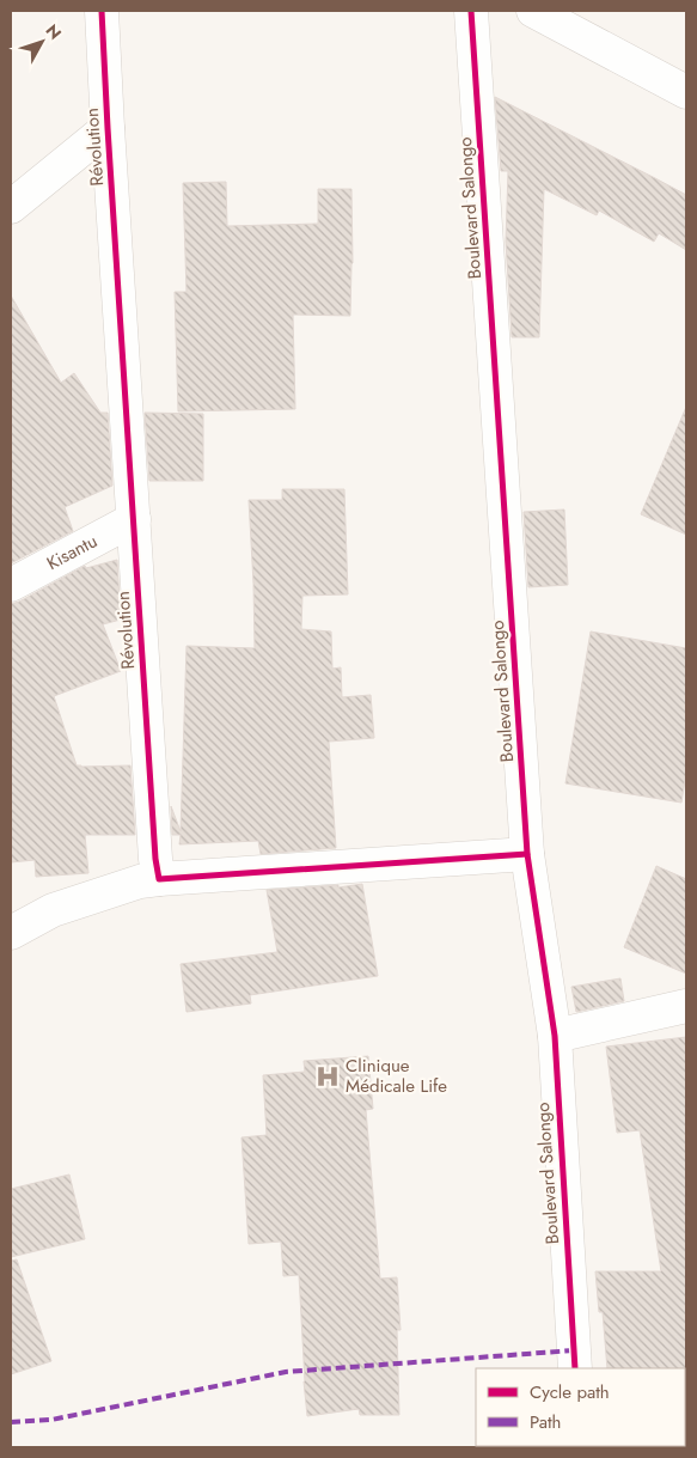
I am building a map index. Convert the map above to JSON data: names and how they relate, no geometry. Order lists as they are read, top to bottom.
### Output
{
  "streets": {
    "street": ["Révolution", "Boulevard Salongo", "Kisantu"]
  },
  "crossings": [
    ["Révolution", "Kisantu"]
  ],
  "places": {
    "hospital": ["Clinique Médicale Life"]
  },
  "legend": ["Cycle path", "Path"],
  "north": "top right"
}
